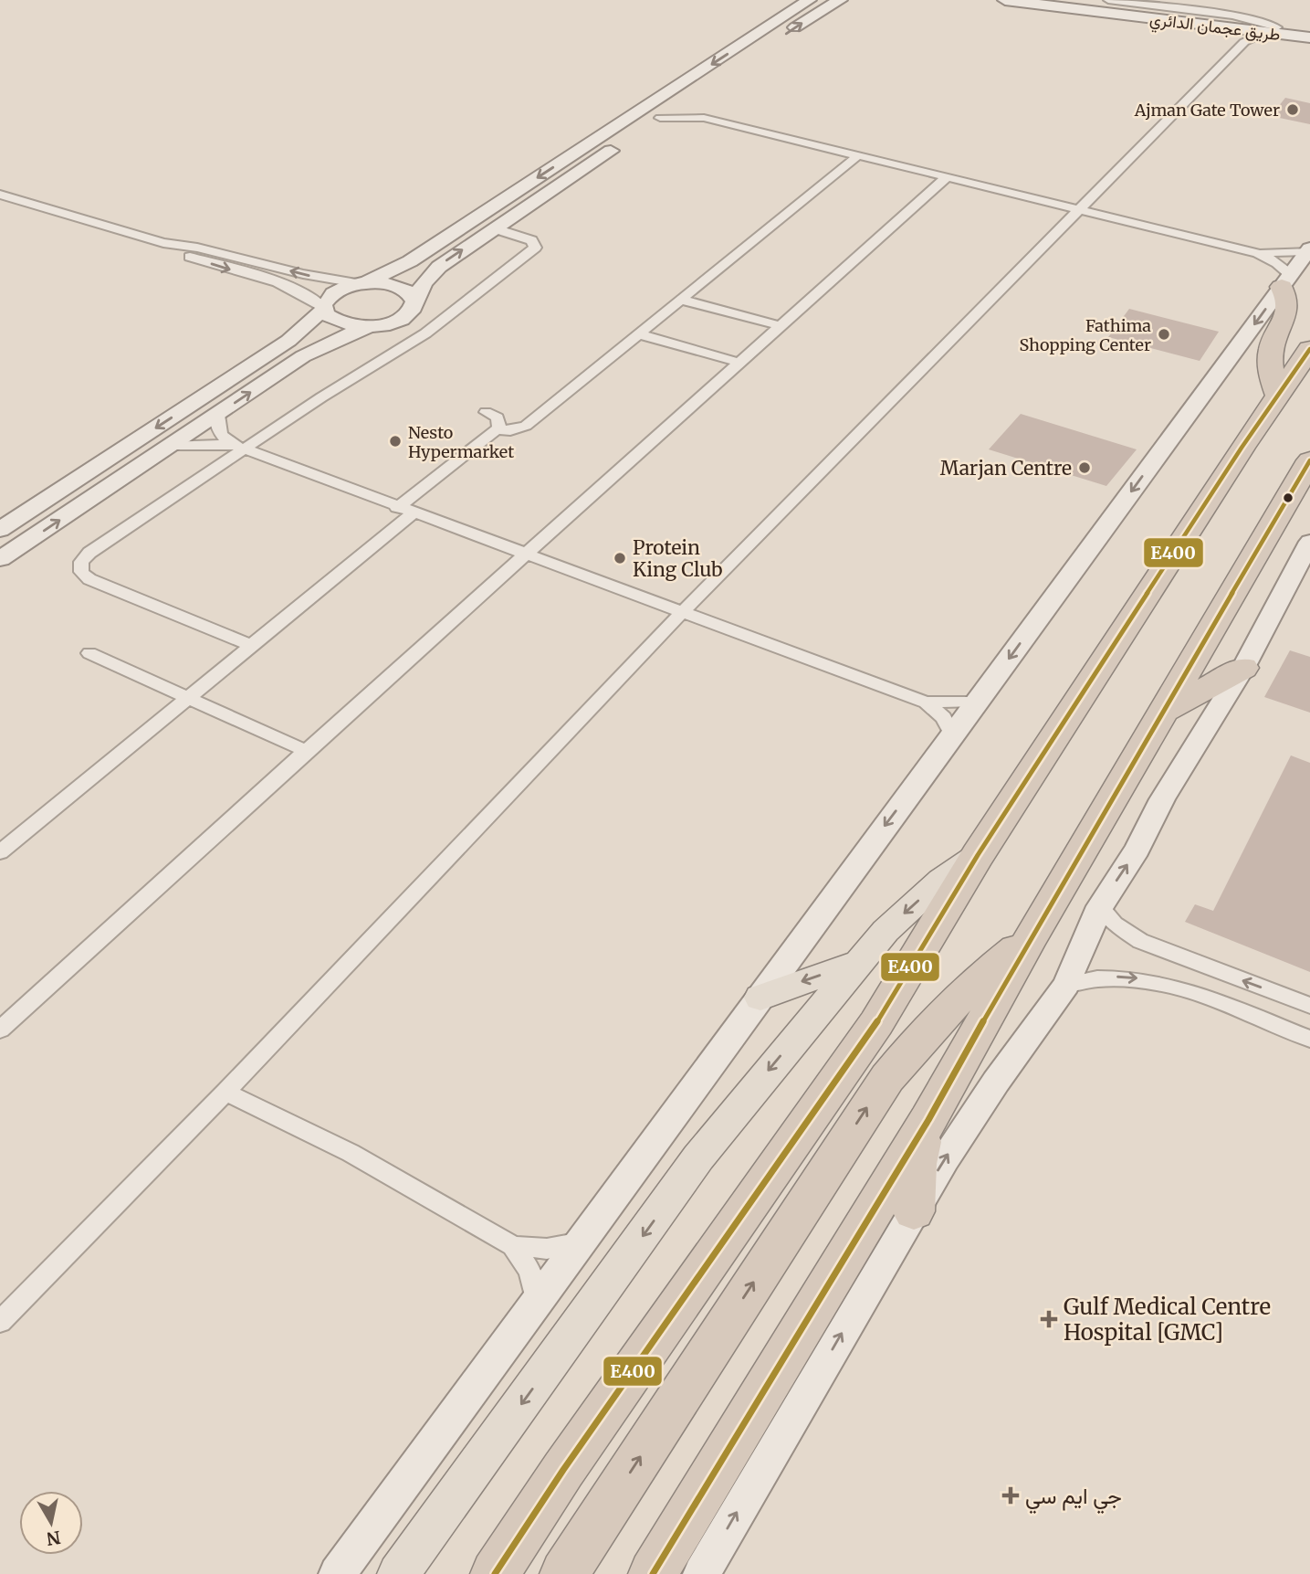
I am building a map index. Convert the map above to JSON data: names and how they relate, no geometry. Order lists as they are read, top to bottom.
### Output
{
  "streets": {
    "main road": ["طريق عجمان الدائري"]
  },
  "places": {
    "other": [
      "Ajman Gate Tower",
      "Fathima Shopping Center",
      "Nesto Hypermarket",
      "Marjan Centre",
      "Protein King Club"
    ],
    "health": ["Gulf Medical Centre Hospital [GMC]", "جي ايم سي"]
  },
  "lines": ["transit line E400"],
  "north": "bottom"
}
